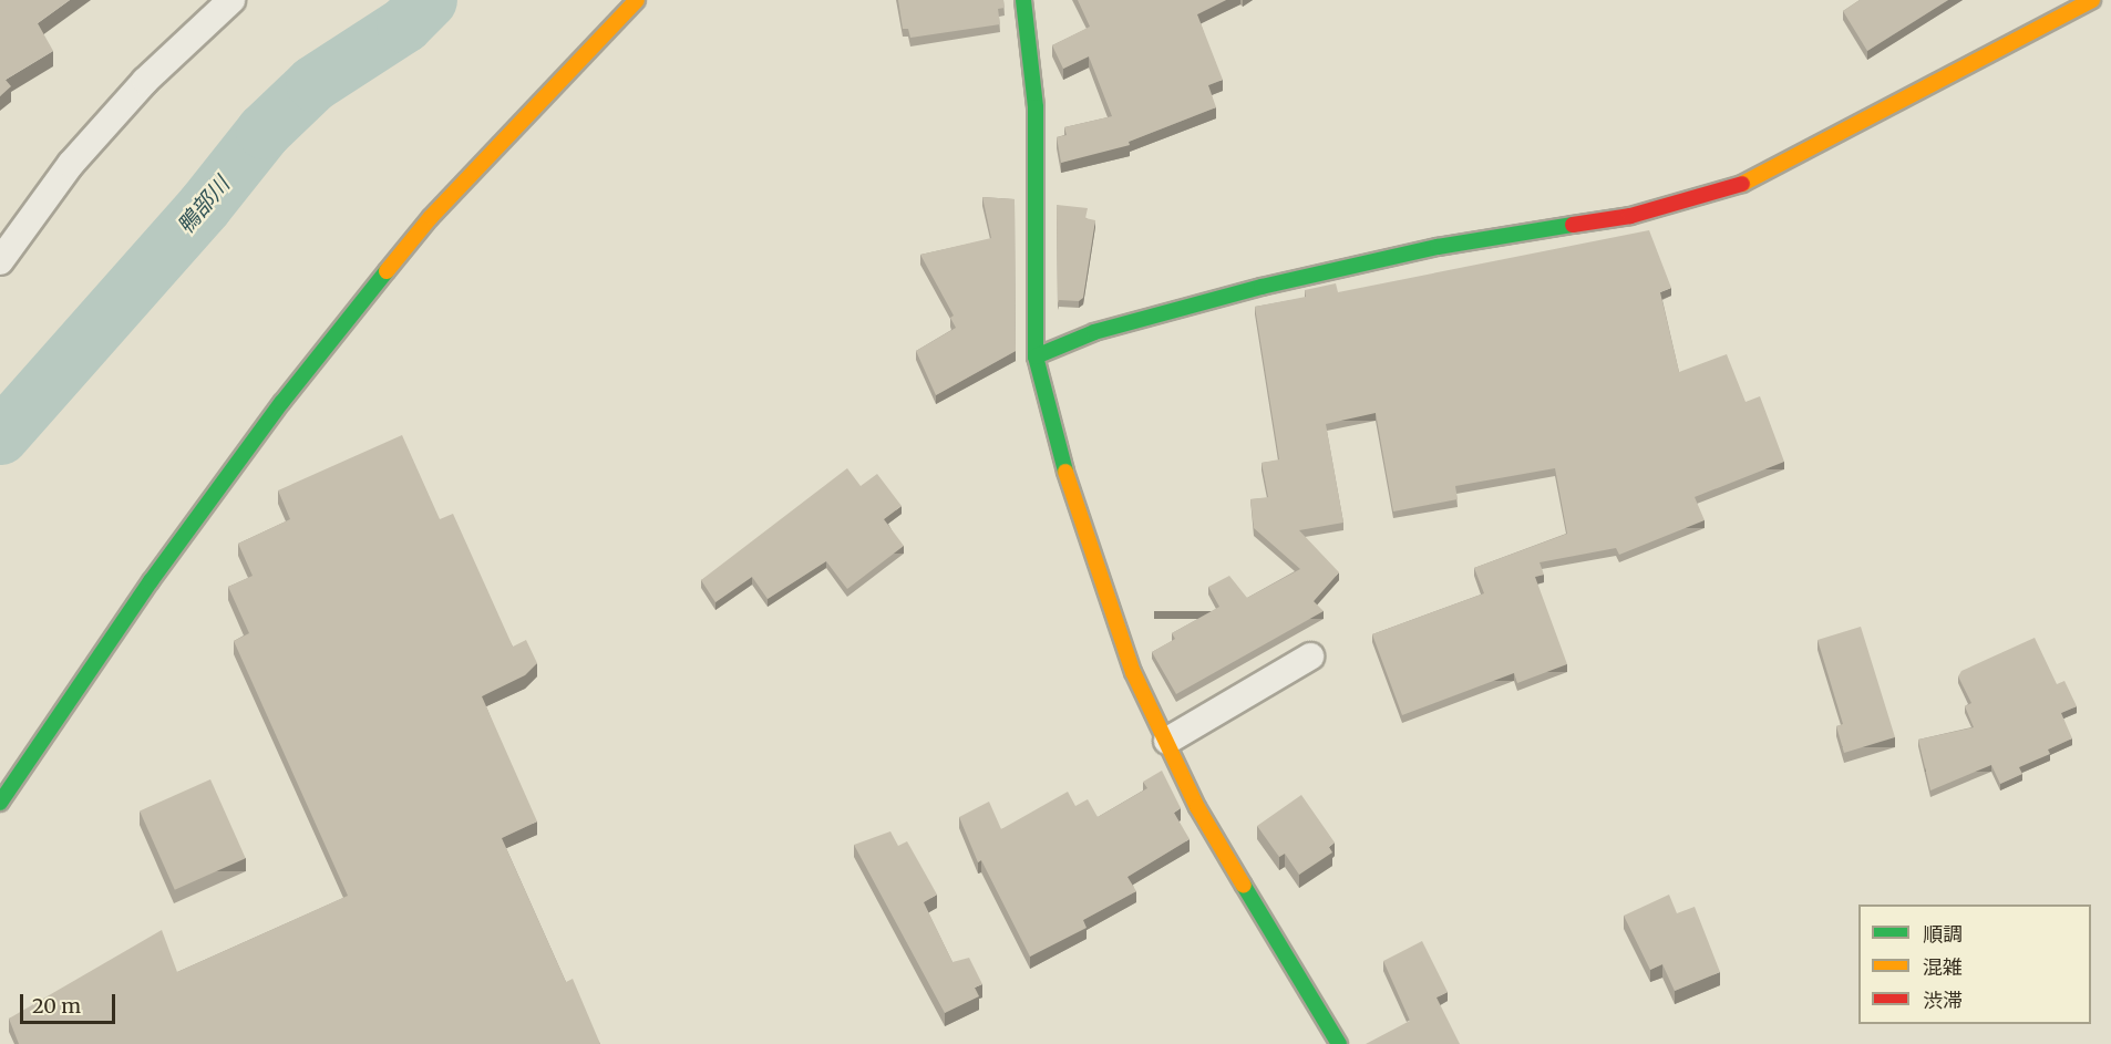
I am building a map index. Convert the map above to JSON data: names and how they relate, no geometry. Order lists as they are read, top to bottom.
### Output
{
  "water": ["鴨部川"],
  "legend": ["順調", "混雑", "渋滞"],
  "scale_bar": "20 m"
}
